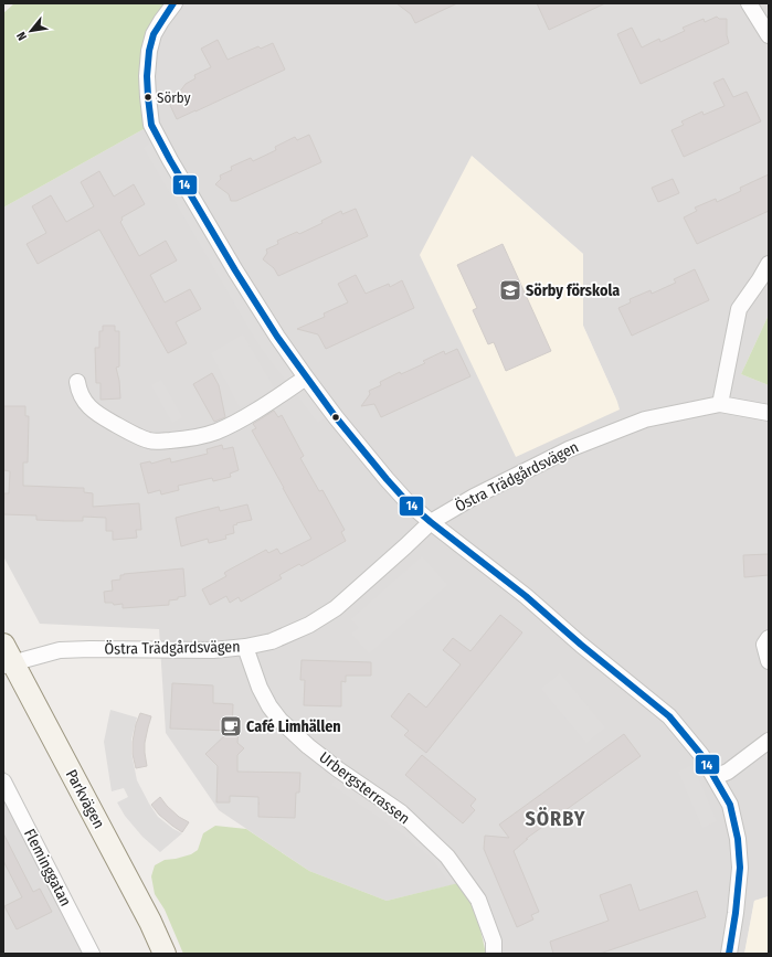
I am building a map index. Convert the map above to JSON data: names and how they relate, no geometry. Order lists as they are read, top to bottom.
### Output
{
  "streets": {
    "main road": ["Parkvägen"],
    "street": ["Östra Trädgårdsvägen", "Urbergsterrassen", "Fleminggatan"]
  },
  "crossings": [
    ["Östra Trädgårdsvägen", "Urbergsterrassen"],
    ["Östra Trädgårdsvägen", "Parkvägen"]
  ],
  "districts": ["SÖRBY"],
  "places": {
    "other": ["Sörby"],
    "school or university": ["Sörby förskola"],
    "cafe": ["Café Limhällen"]
  },
  "lines": ["transit line 14"],
  "north": "bottom left"
}
